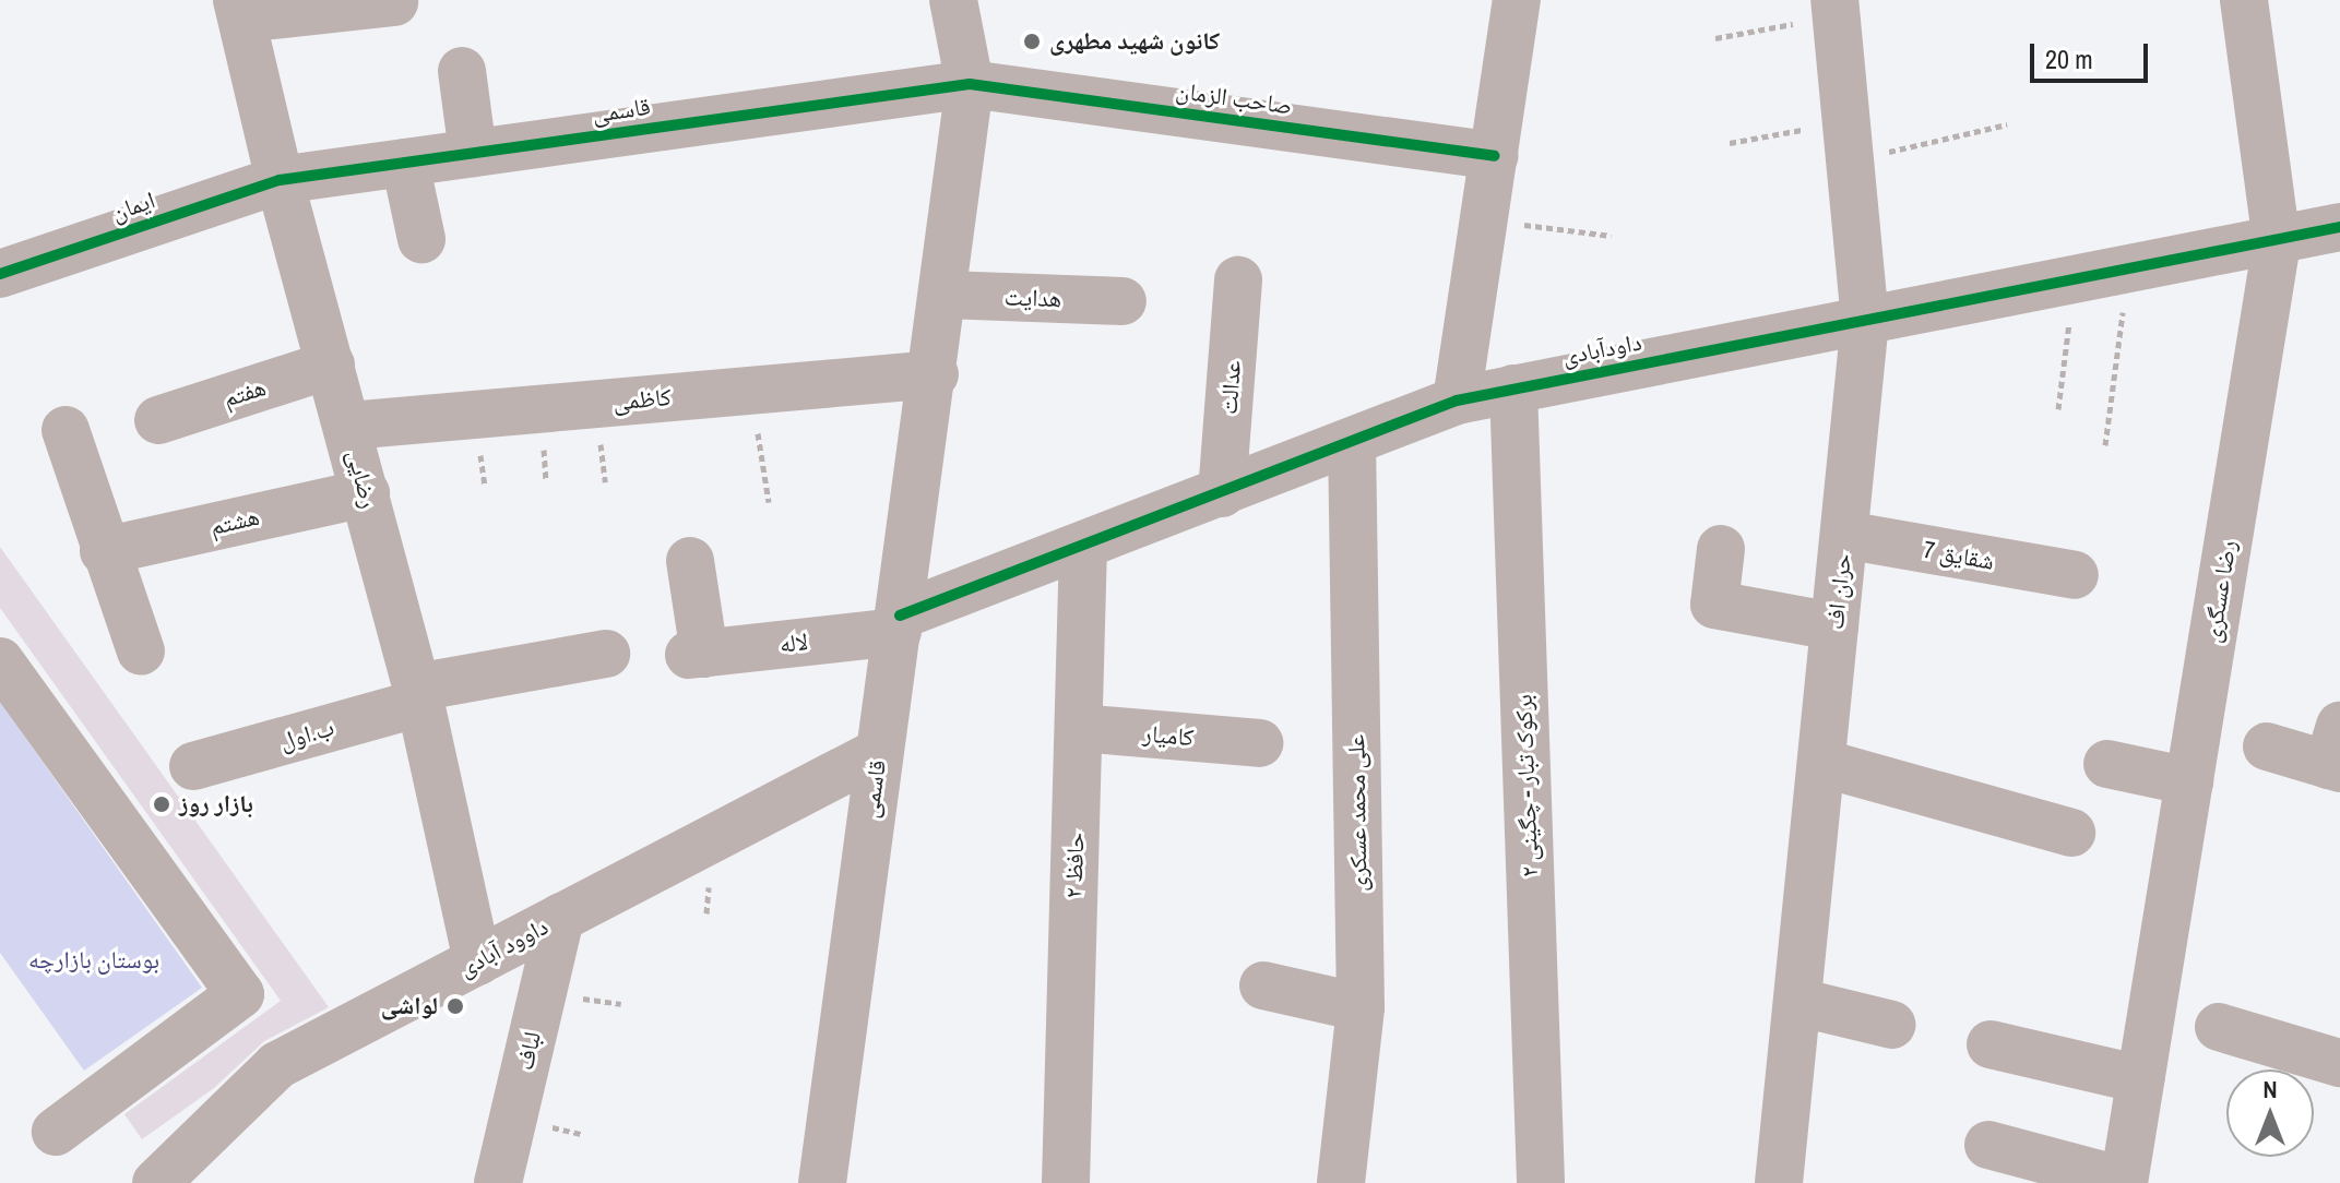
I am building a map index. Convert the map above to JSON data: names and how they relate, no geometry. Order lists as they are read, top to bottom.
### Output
{
  "streets": {
    "street": [
      "صاحب الزمان",
      "قاسمی",
      "ایمان",
      "هدایت",
      "داودآبادی",
      "عدالت",
      "هفتم",
      "کاظمی",
      "رضایی",
      "هشتم",
      "شقایق 7",
      "حران اف",
      "رضا عسگری",
      "لاله",
      "ب.اول",
      "کامیار",
      "برکوک تبار - چگینی ۲",
      "علی محمد عسکری",
      "حافظ ۲",
      "داوود آبادی",
      "لباف"
    ]
  },
  "crossings": [
    ["صاحب الزمان", "قاسمی"],
    ["قاسمی", "ایمان"],
    ["قاسمی", "هدایت"],
    ["قاسمی", "داودآبادی"],
    ["قاسمی", "کاظمی"],
    ["قاسمی", "رضایی"],
    ["قاسمی", "لاله"],
    ["قاسمی", "داوود آبادی"],
    ["ایمان", "رضایی"],
    ["داودآبادی", "عدالت"],
    ["داودآبادی", "حران اف"],
    ["داودآبادی", "رضا عسگری"],
    ["داودآبادی", "لاله"],
    ["داودآبادی", "برکوک تبار - چگینی ۲"],
    ["داودآبادی", "علی محمد عسکری"],
    ["داودآبادی", "حافظ ۲"],
    ["هفتم", "رضایی"],
    ["کاظمی", "رضایی"],
    ["رضایی", "هشتم"],
    ["رضایی", "ب.اول"],
    ["رضایی", "داوود آبادی"],
    ["شقایق 7", "حران اف"],
    ["کامیار", "حافظ ۲"],
    ["داوود آبادی", "لباف"]
  ],
  "parks": ["بوستان بازارچه"],
  "places": ["کانون شهید مطهری", "بازار روز", "لواشی"],
  "scale_bar": "20 m",
  "north": "top"
}
